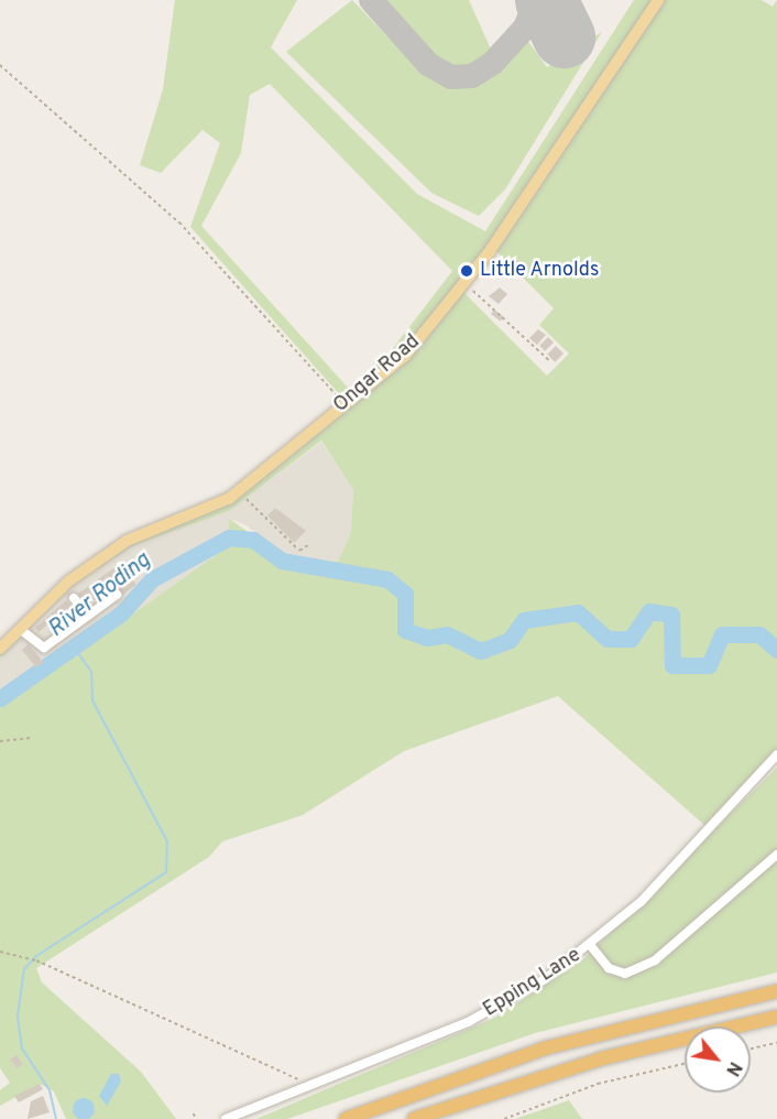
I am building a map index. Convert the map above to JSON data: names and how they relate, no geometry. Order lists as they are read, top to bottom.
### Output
{
  "streets": {
    "main road": ["Ongar Road"],
    "street": ["Epping Lane"]
  },
  "water": ["River Roding"],
  "places": ["Little Arnolds"],
  "north": "bottom right"
}
